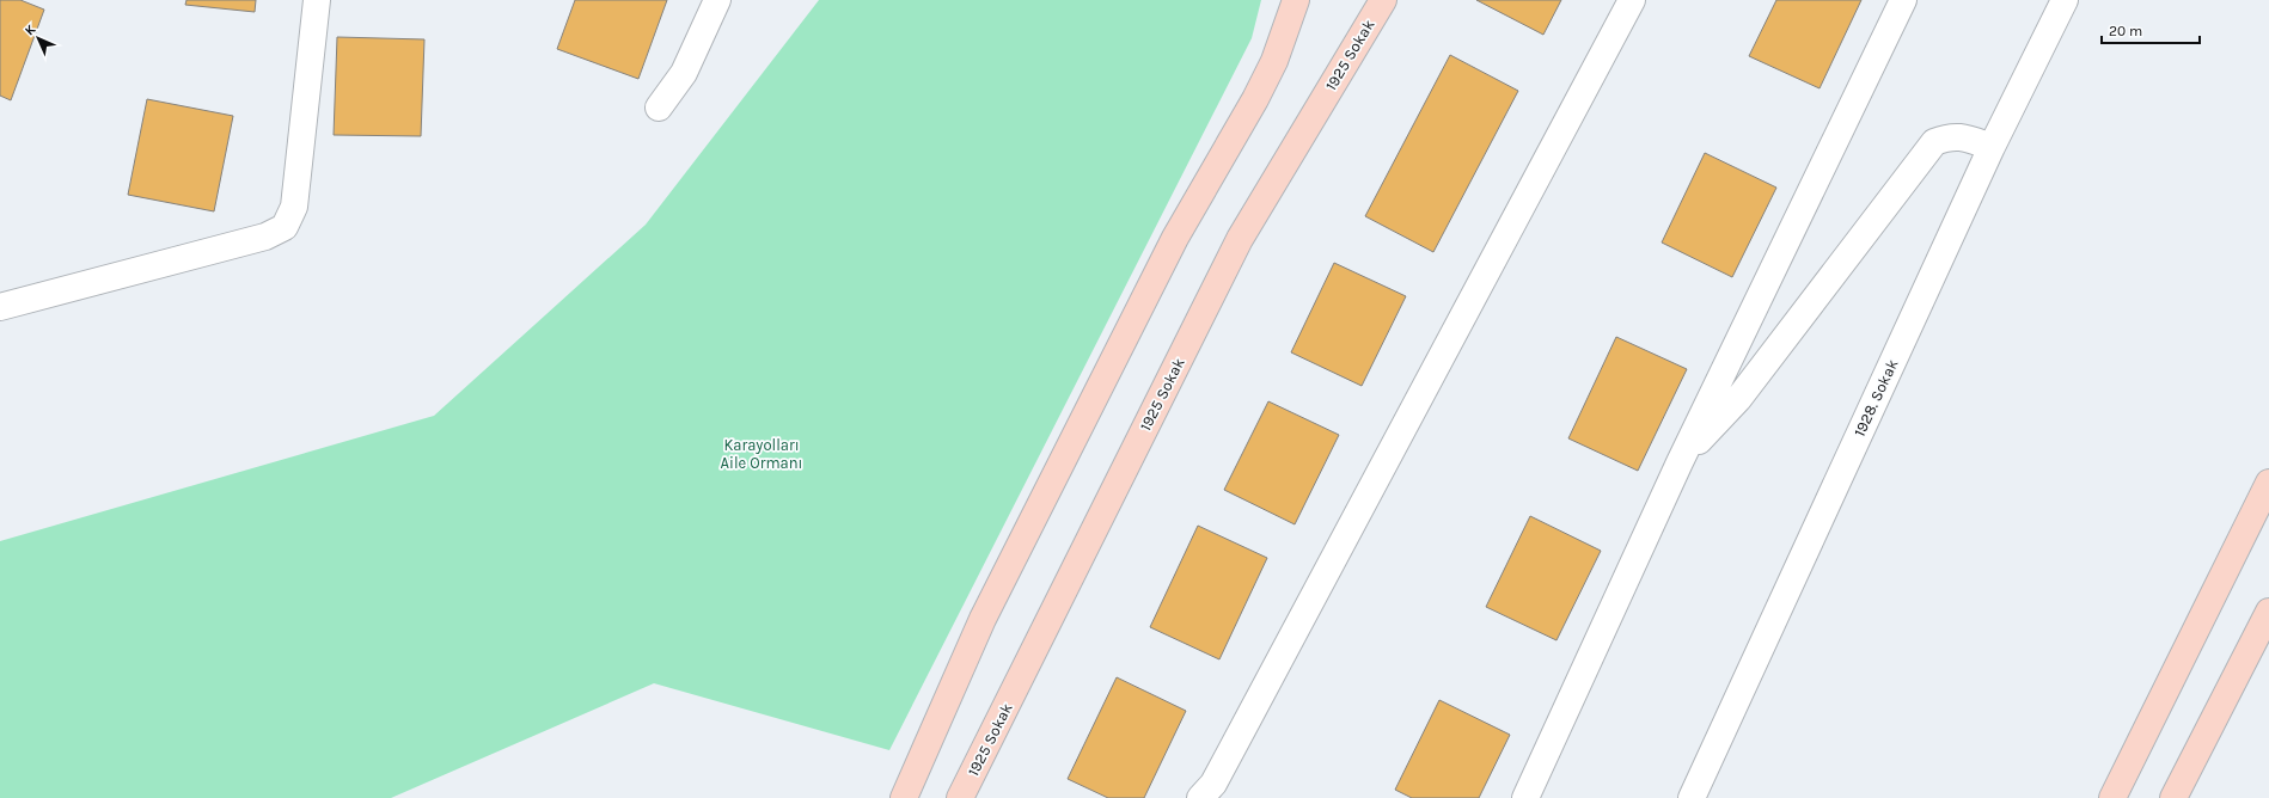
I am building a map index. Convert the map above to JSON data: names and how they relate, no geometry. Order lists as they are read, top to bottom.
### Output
{
  "streets": {
    "main road": ["1925 Sokak"],
    "street": ["1928. Sokak"]
  },
  "parks": ["Karayolları Aile Ormanı"],
  "scale_bar": "20 m",
  "north": "top left"
}
